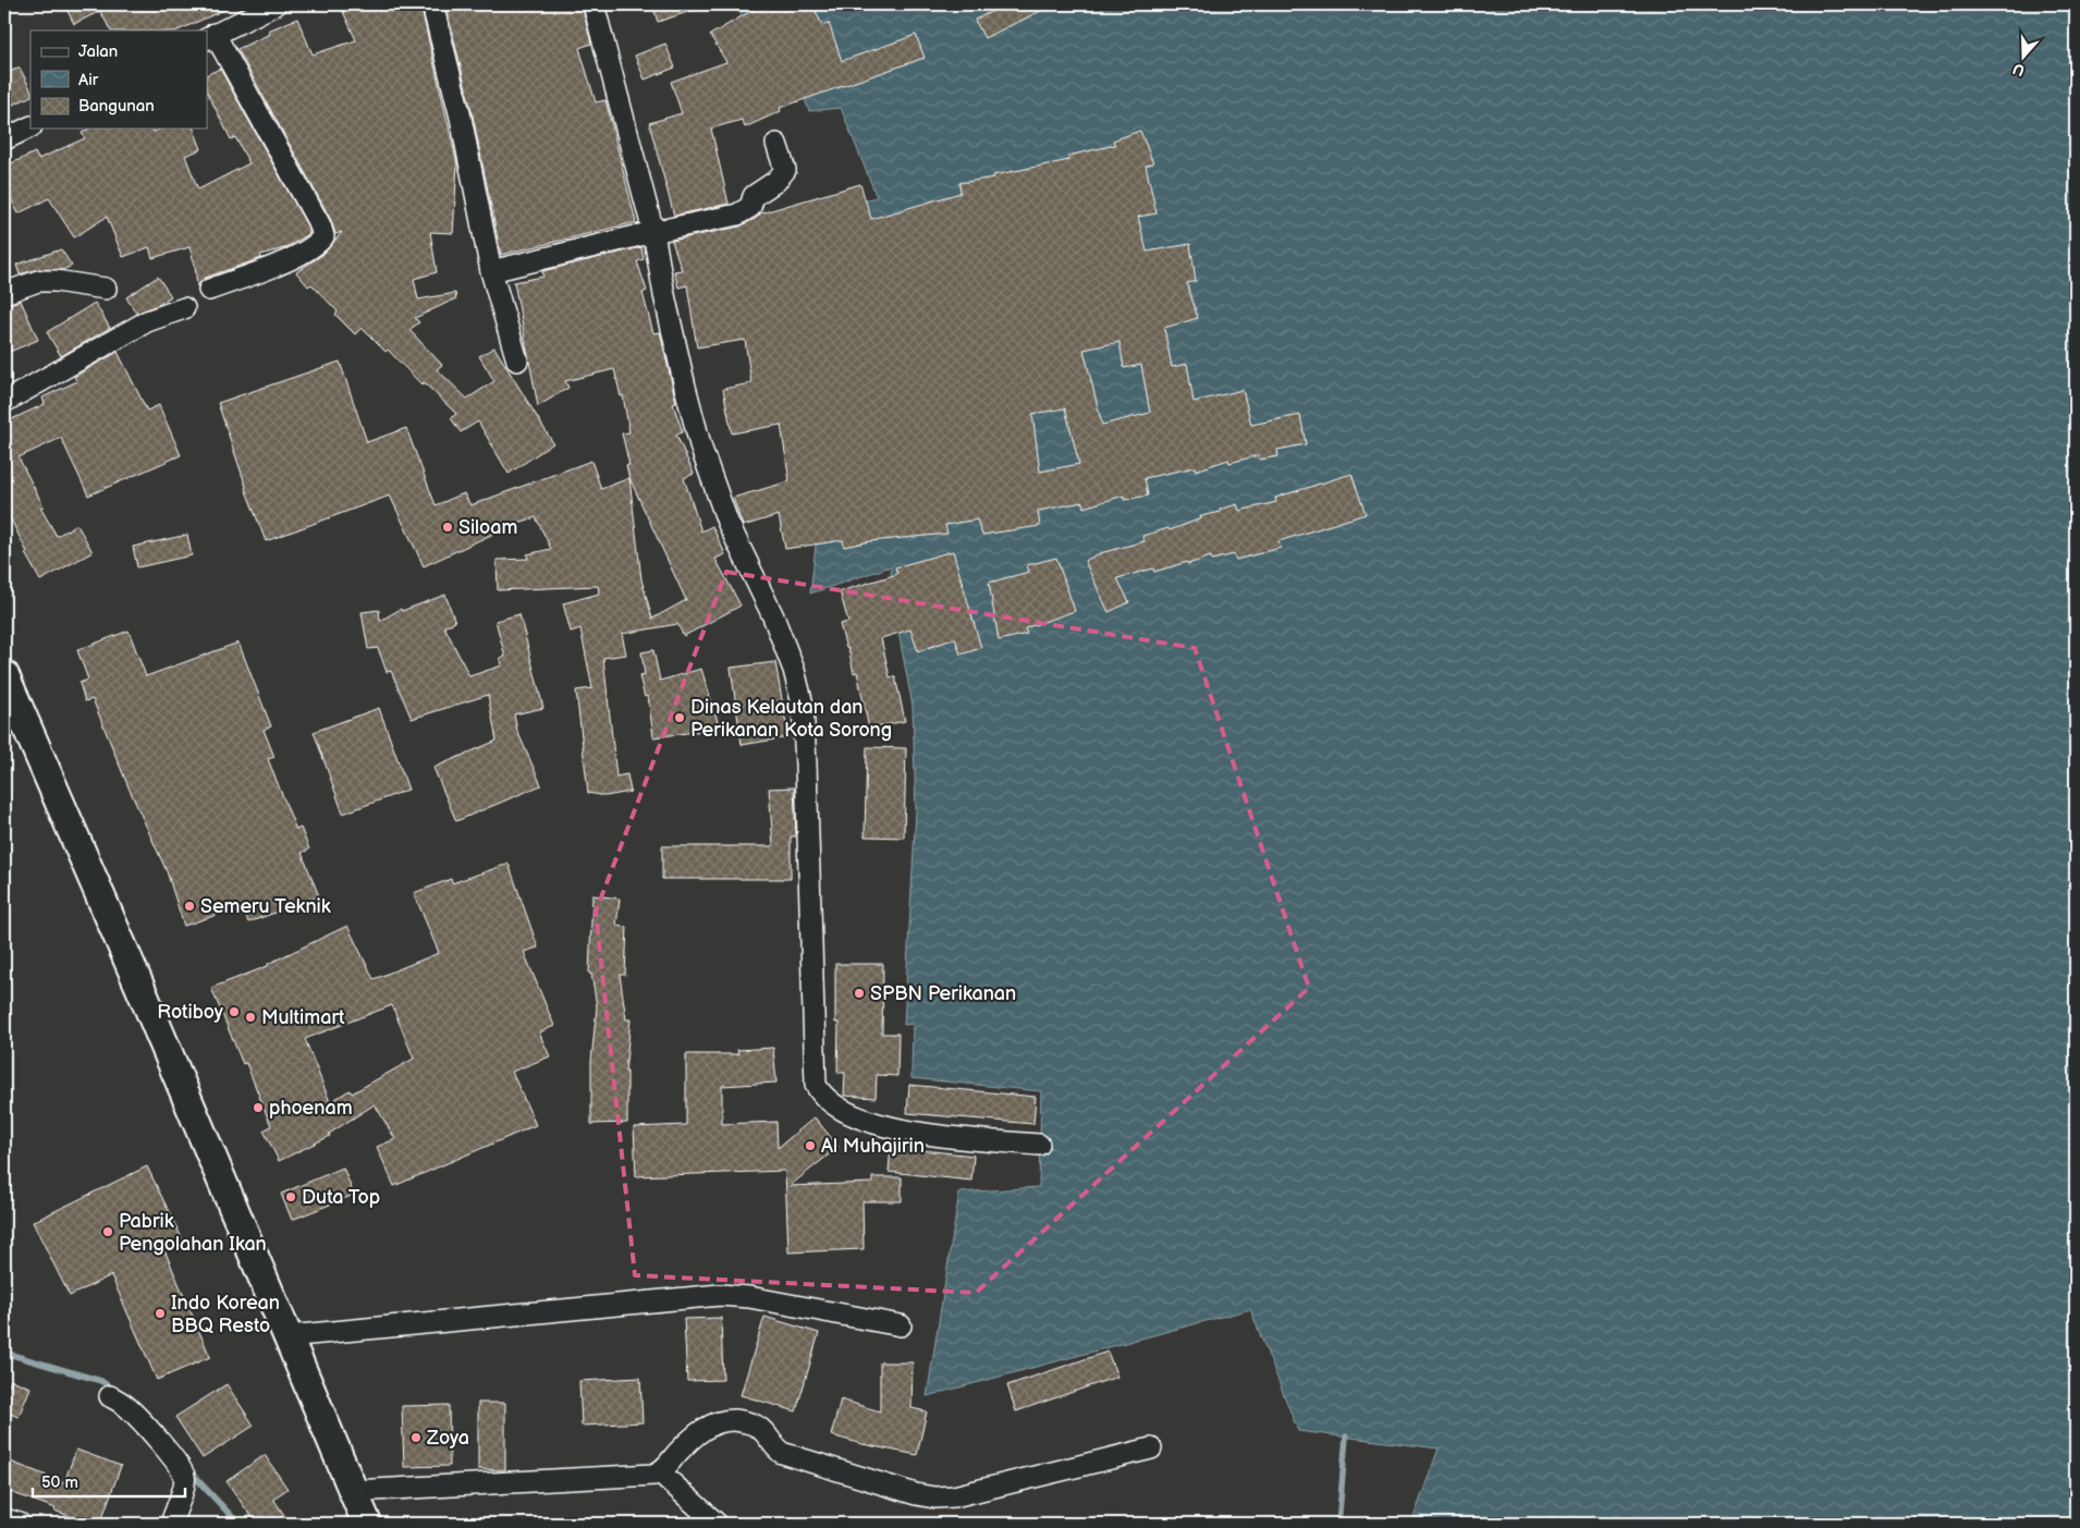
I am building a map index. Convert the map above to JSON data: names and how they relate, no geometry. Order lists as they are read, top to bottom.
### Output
{
  "places": [
    "Siloam",
    "Dinas Kelautan dan Perikanan Kota Sorong",
    "Semeru Teknik",
    "SPBN Perikanan",
    "Rotiboy",
    "Multimart",
    "phoenam",
    "Al Muhajirin",
    "Duta Top",
    "Pabrik Pengolahan Ikan",
    "Indo Korean BBQ Resto",
    "Zoya"
  ],
  "legend": ["Jalan", "Air", "Bangunan"],
  "scale_bar": "50 m",
  "north": "bottom"
}
